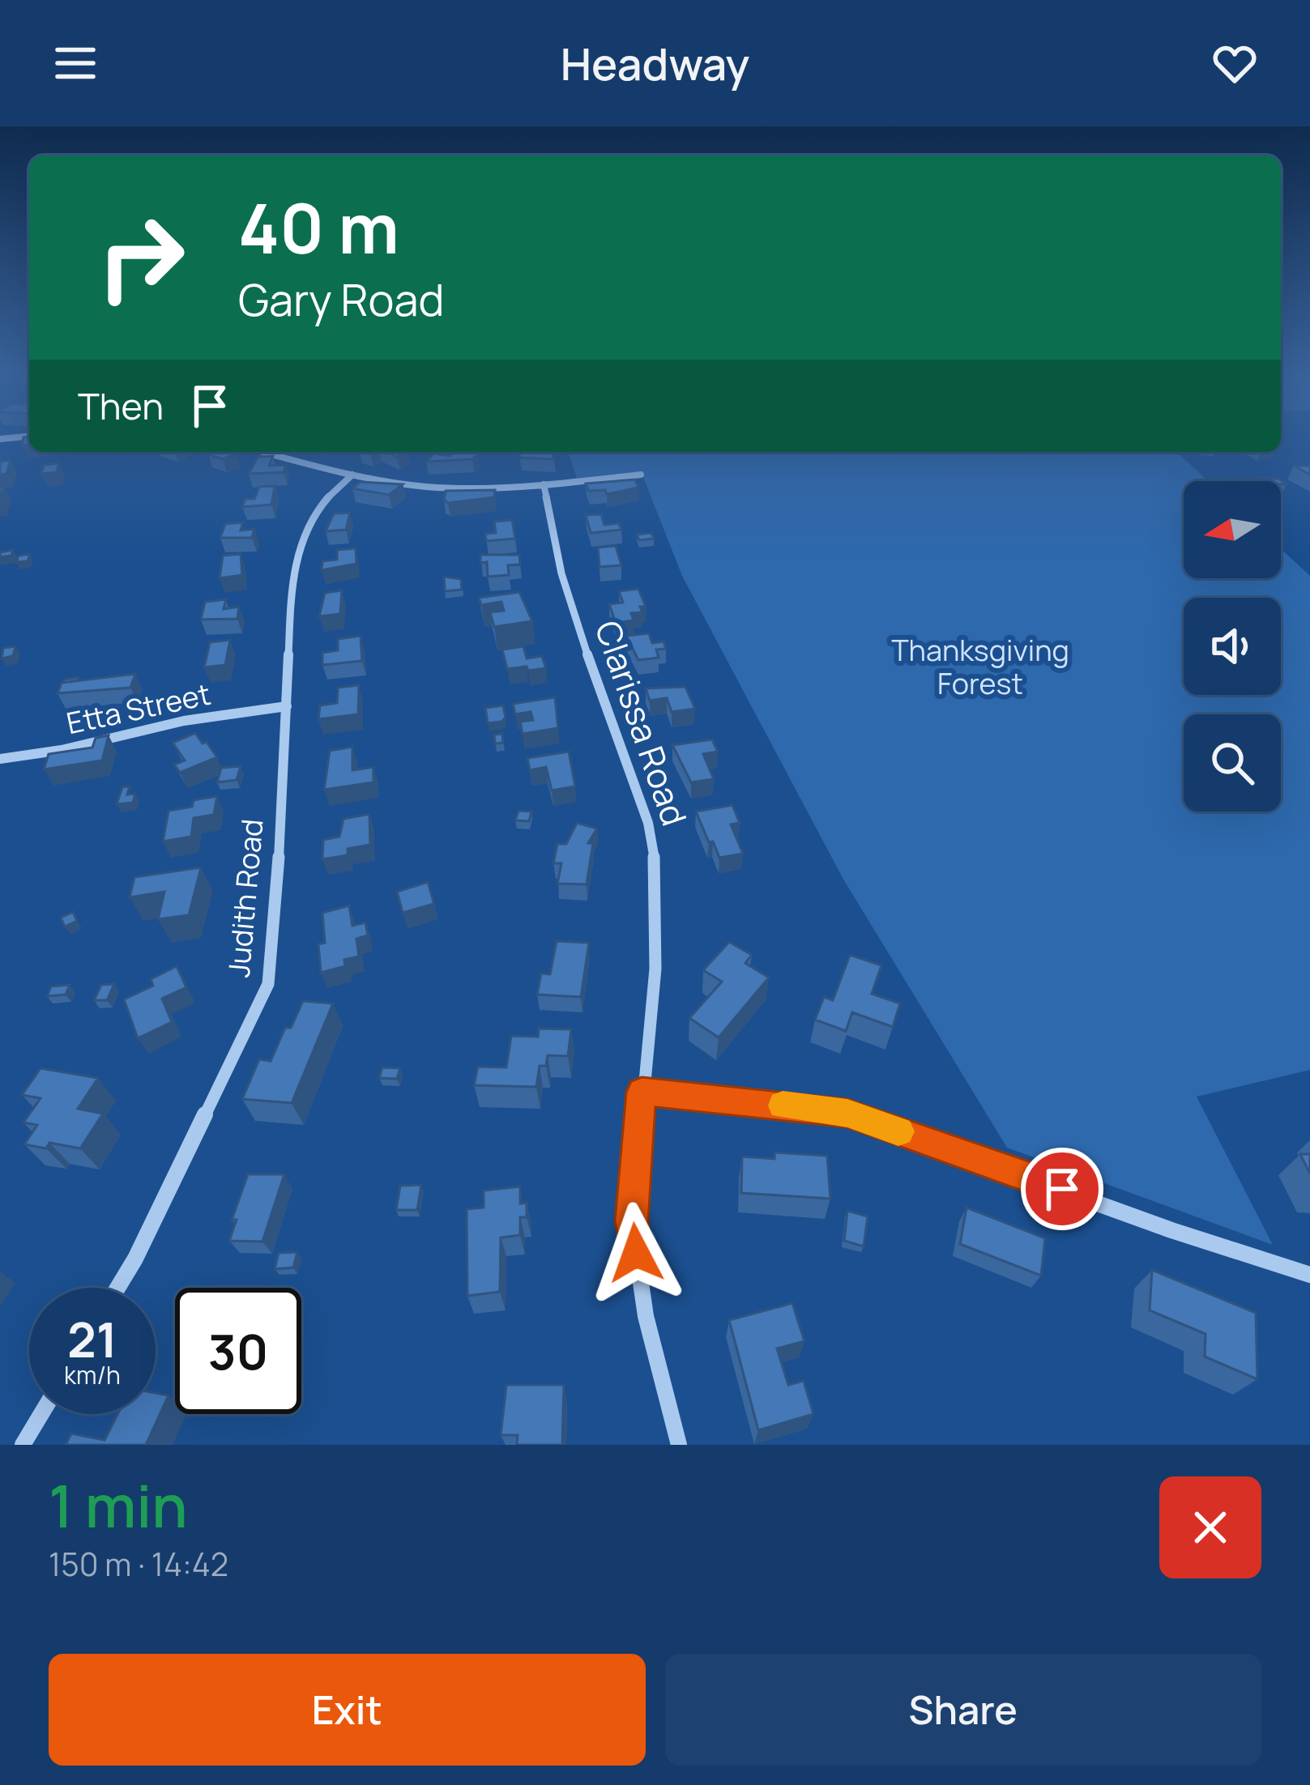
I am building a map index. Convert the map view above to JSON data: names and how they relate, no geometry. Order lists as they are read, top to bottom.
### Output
{
  "streets": {
    "street": ["Etta Street", "Clarissa Road", "Judith Road"]
  },
  "crossings": [
    ["Etta Street", "Judith Road"]
  ],
  "parks": ["Thanksgiving Forest"],
  "north": "left",
  "page": {
    "header": "Headway",
    "turn": ["40 m", "Gary Road"],
    "then": "Then",
    "speed": "21 km/h",
    "limit": "30",
    "heading": ["1 min", "150 m · 14:42"],
    "buttons": ["Exit", "Share"]
  }
}
